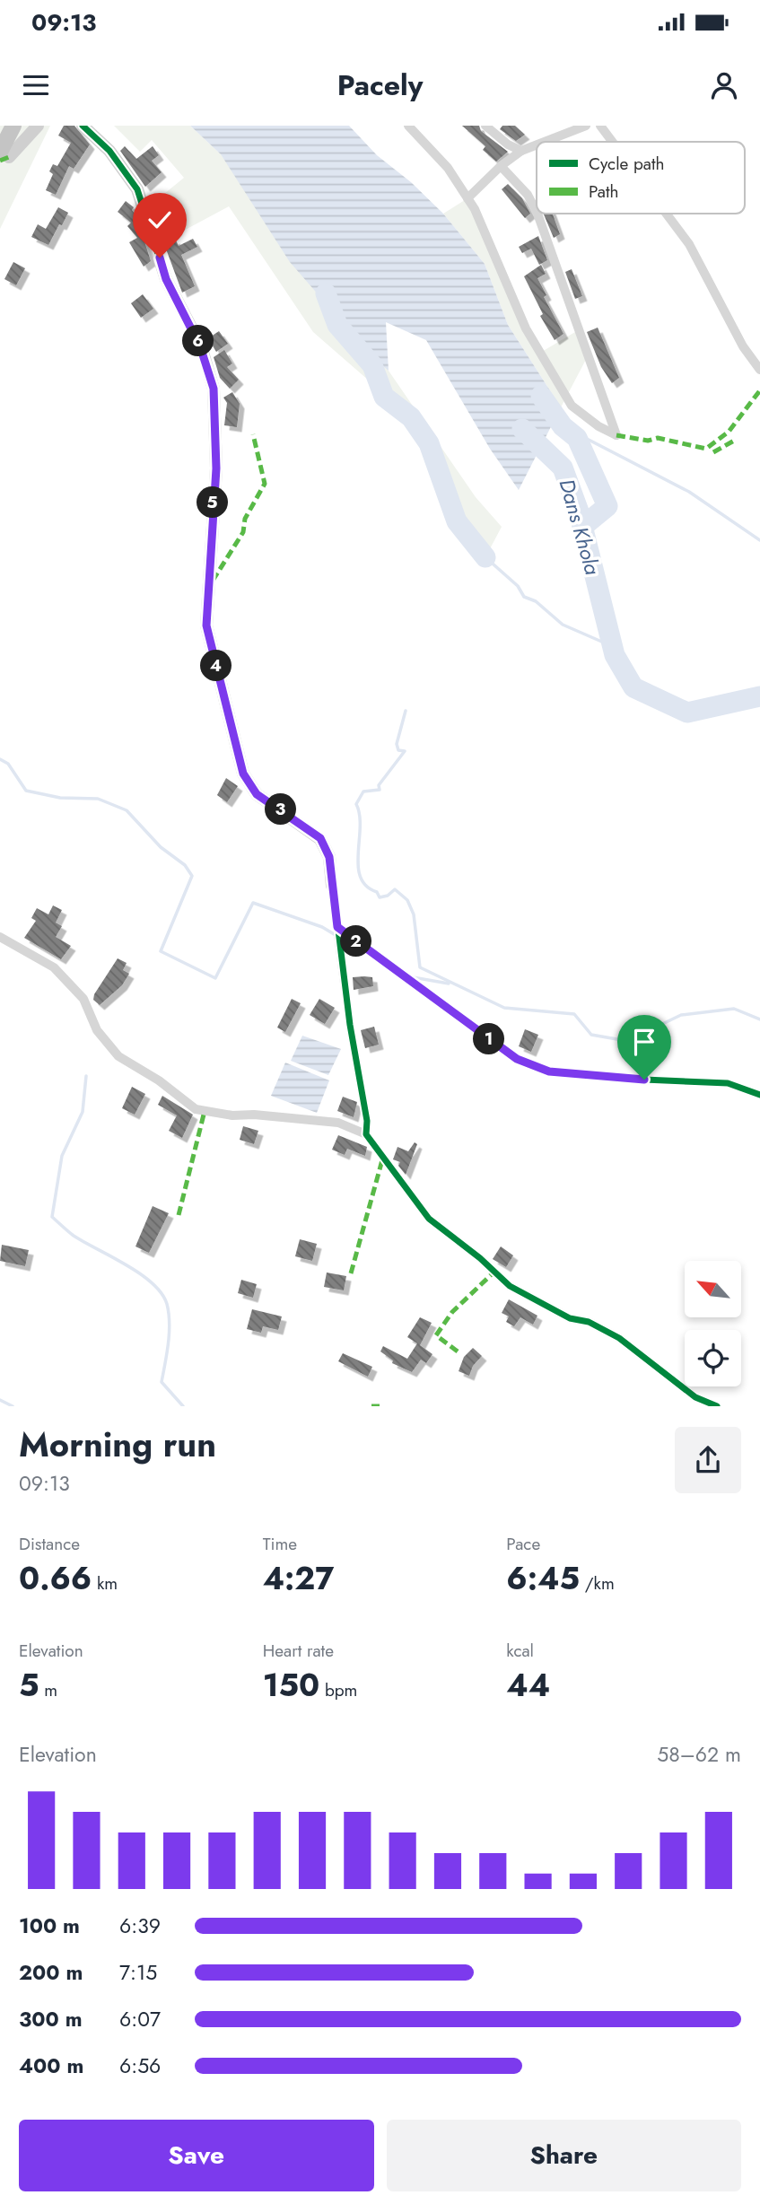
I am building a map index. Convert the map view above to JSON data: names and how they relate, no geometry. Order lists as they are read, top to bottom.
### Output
{
  "water": ["Dans Khola"],
  "legend": ["Cycle path", "Path"],
  "north": "top left",
  "page": {
    "status": "09:13",
    "header": "Pacely",
    "pins": [
      "6",
      "5",
      "4",
      "3",
      "2",
      "1"
    ],
    "heading": ["Morning run", "09:13"],
    "stats": [
      ["Distance", "0.66 km"],
      ["Time", "4:27"],
      ["Pace", "6:45 /km"],
      ["Elevation", "5 m"],
      ["Heart rate", "150 bpm"],
      ["kcal", "44"]
    ],
    "chart": ["Elevation", "58–62 m"],
    "list": [
      {
        "name": "100 m",
        "note": "6:39"
      },
      {
        "name": "200 m",
        "note": "7:15"
      },
      {
        "name": "300 m",
        "note": "6:07"
      },
      {
        "name": "400 m",
        "note": "6:56"
      }
    ],
    "buttons": ["Save", "Share"]
  }
}
